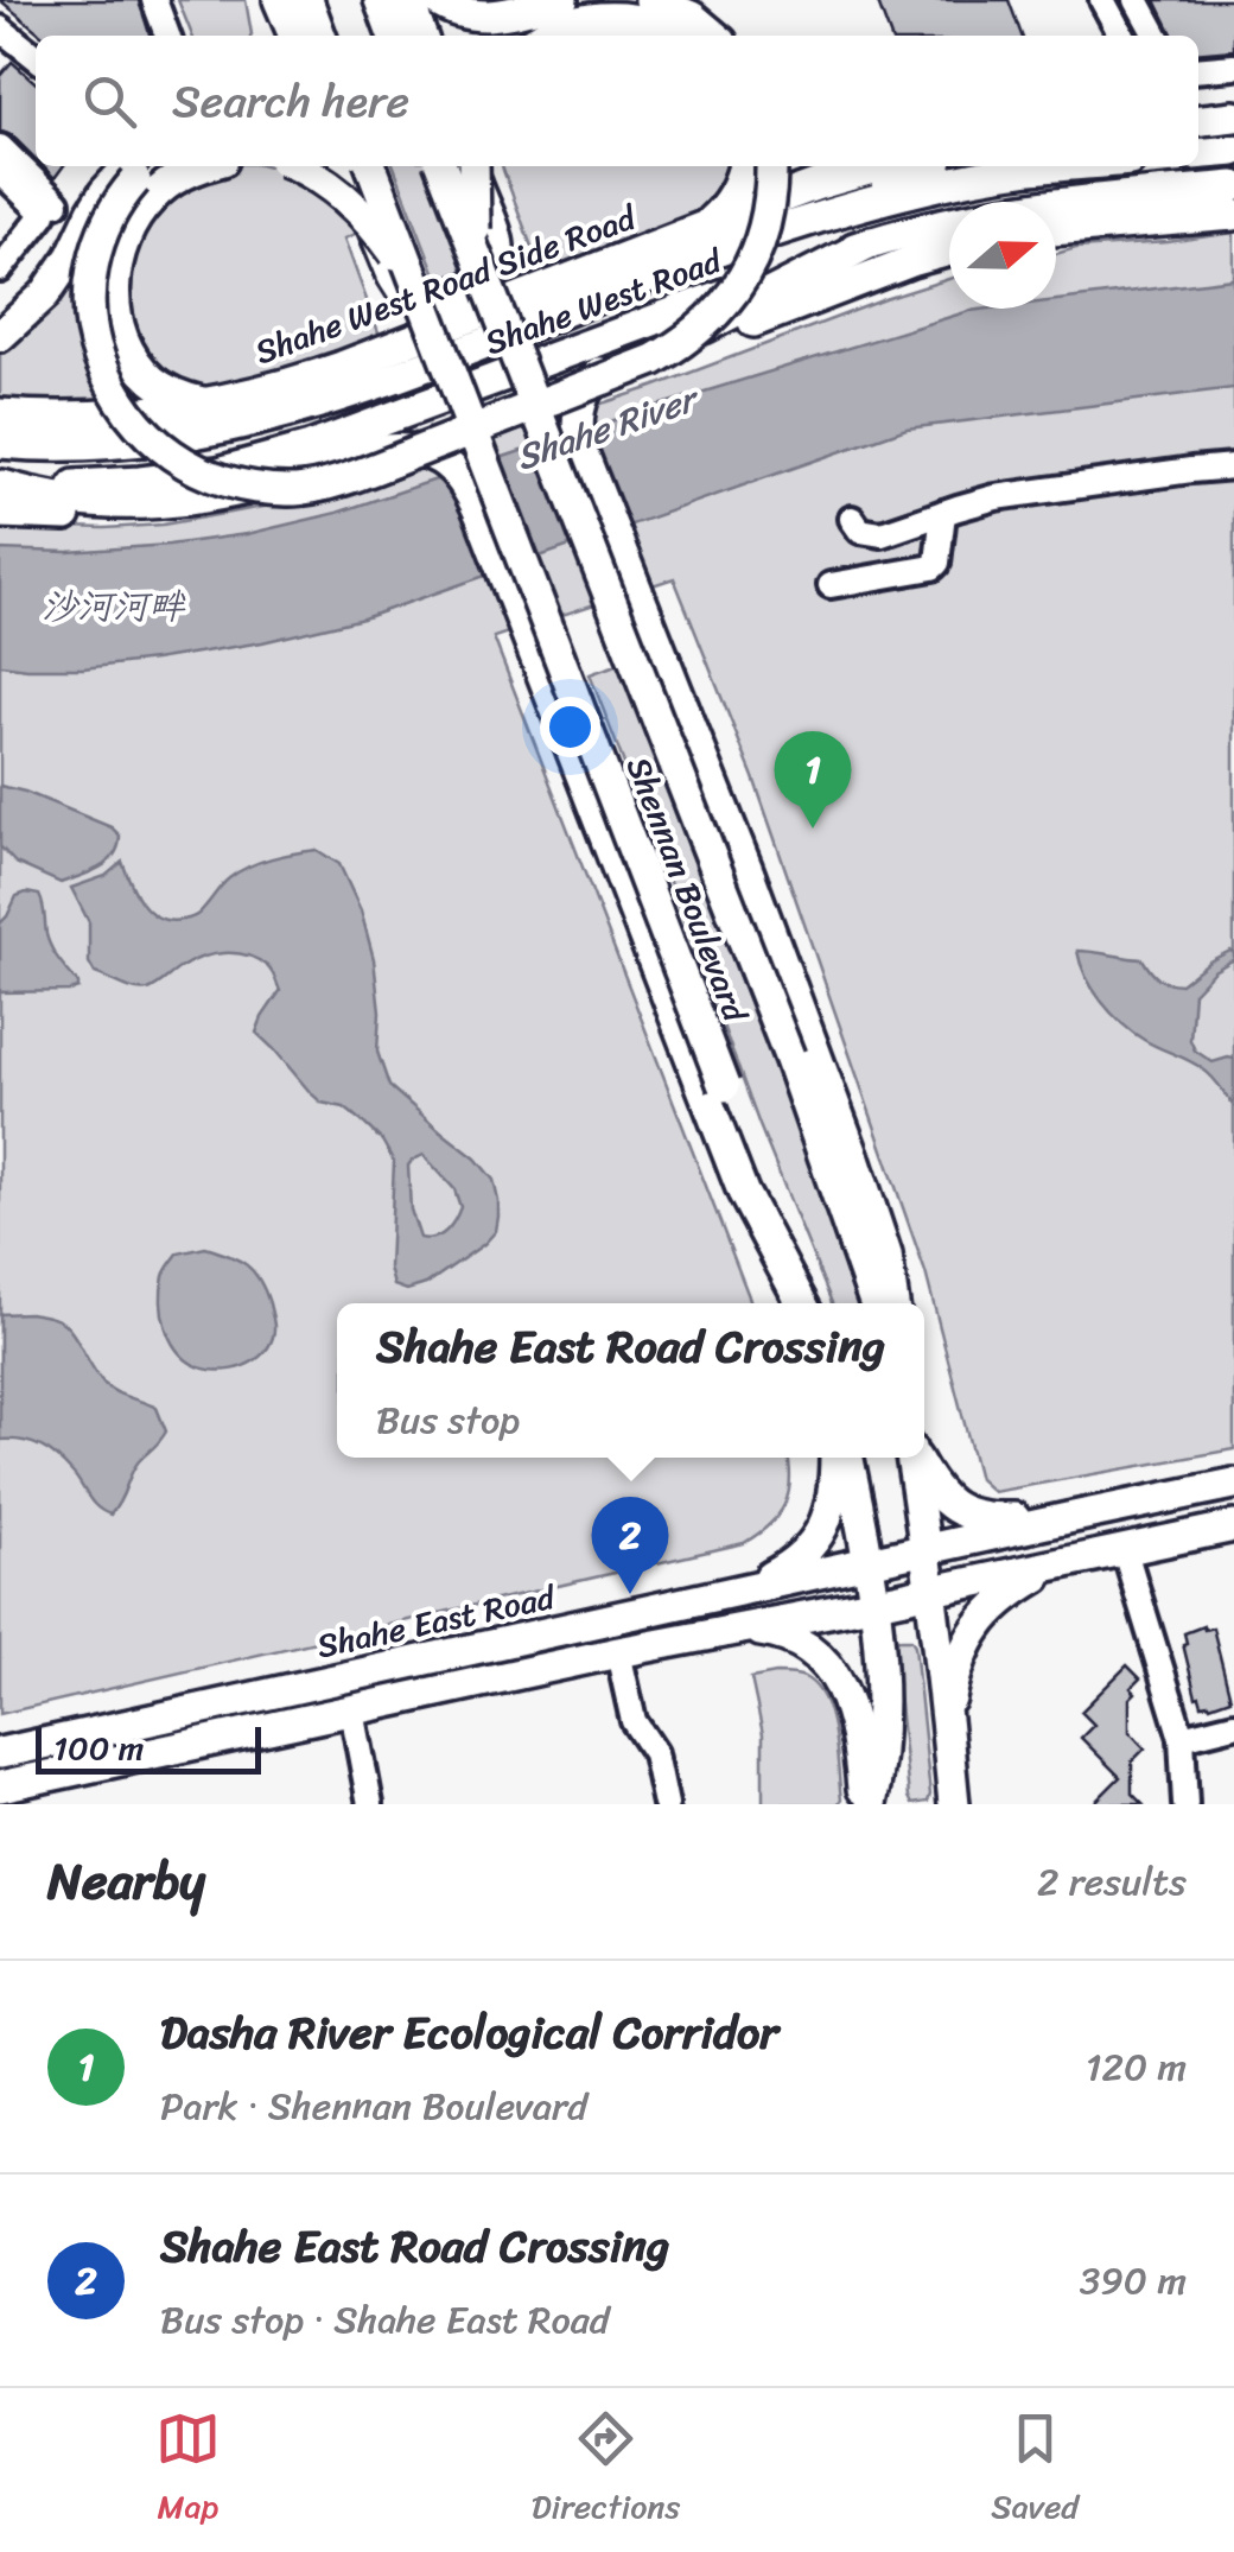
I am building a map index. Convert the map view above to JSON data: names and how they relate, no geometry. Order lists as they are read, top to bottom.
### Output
{
  "streets": {
    "main road": [
      "Shahe West Road Side Road",
      "Shahe West Road",
      "Shennan Boulevard",
      "Shahe East Road"
    ]
  },
  "water": ["Shahe River", "沙河河畔"],
  "scale_bar": "100 m",
  "north": "right",
  "page": {
    "search": "Search here",
    "pins": ["1", "2"],
    "popup": ["Shahe East Road Crossing", "Bus stop"],
    "scale": "100 m",
    "heading": ["Nearby", "2 results"],
    "list": [
      {
        "mark": "1",
        "name": "Dasha River Ecological Corridor",
        "note": "Park · Shennan Boulevard",
        "value": "120 m"
      },
      {
        "mark": "2",
        "name": "Shahe East Road Crossing",
        "note": "Bus stop · Shahe East Road",
        "value": "390 m"
      }
    ],
    "nav": ["Map", "Directions", "Saved"]
  }
}
